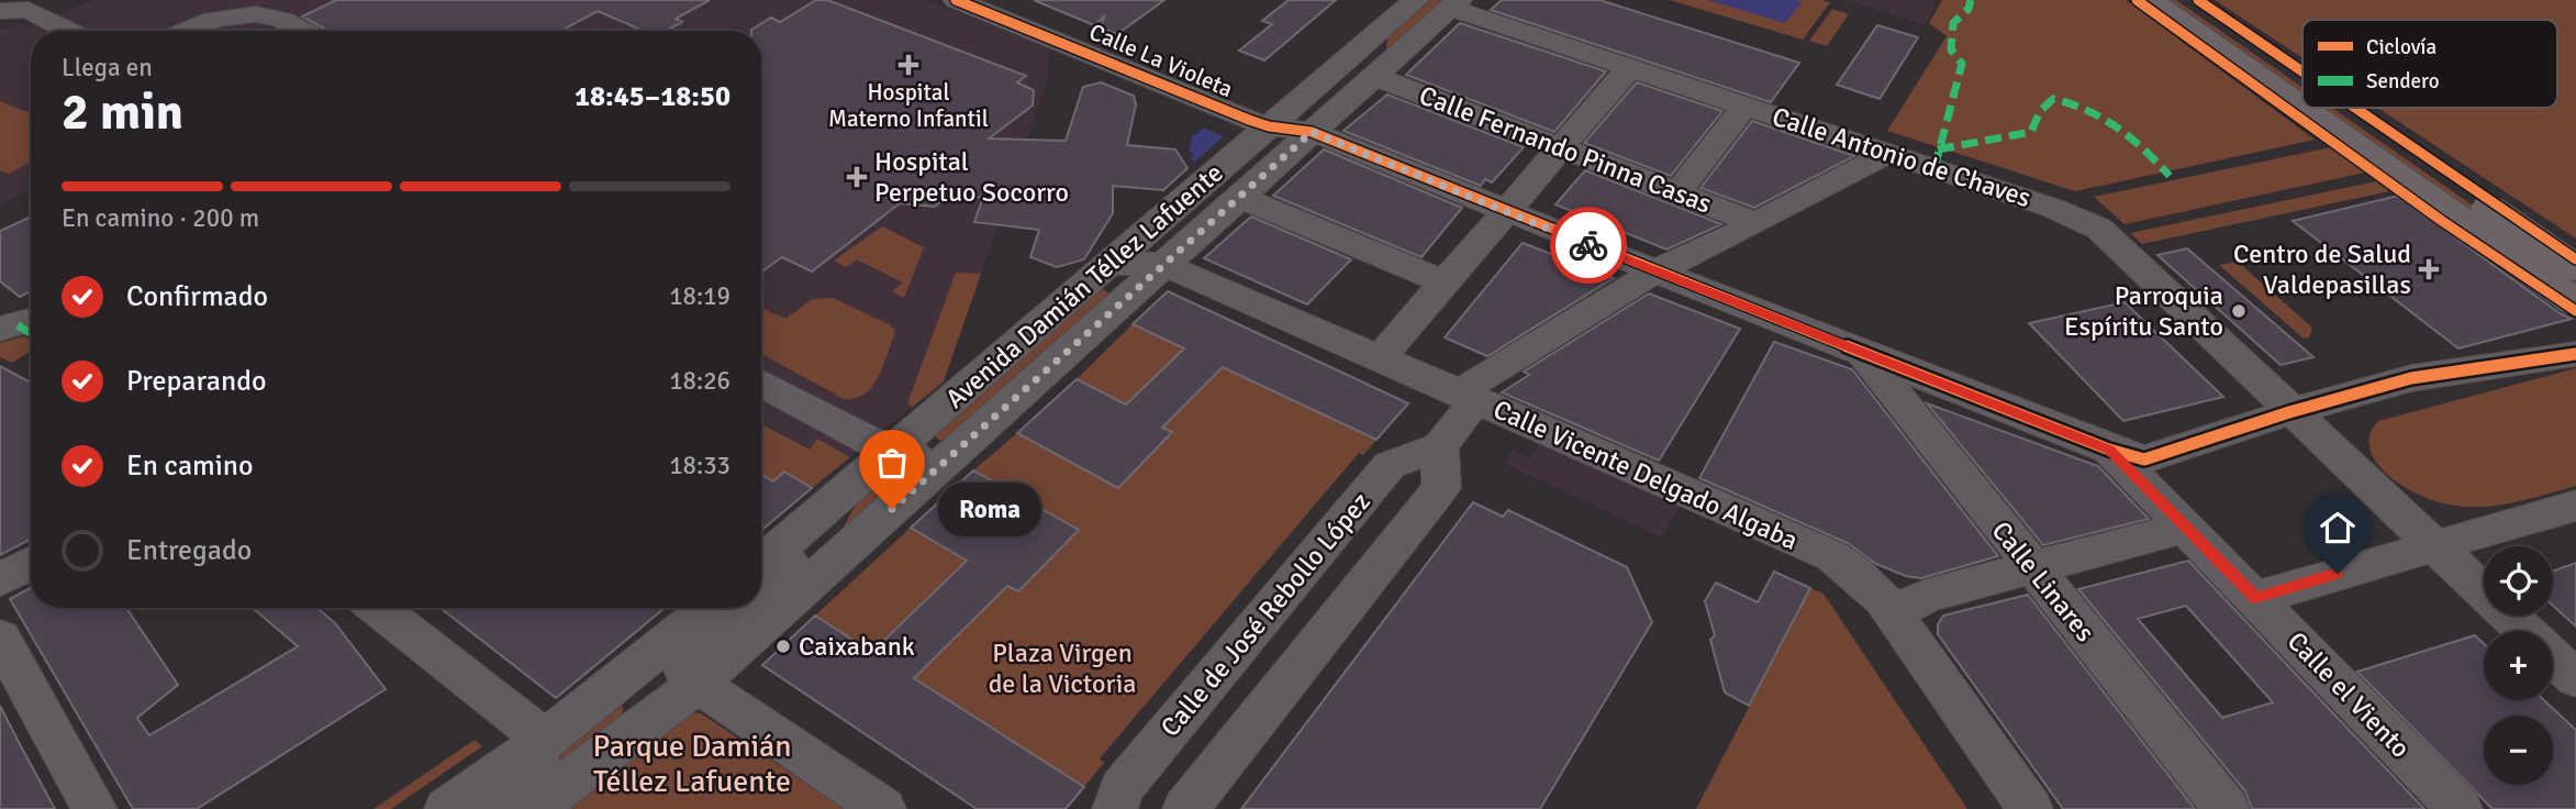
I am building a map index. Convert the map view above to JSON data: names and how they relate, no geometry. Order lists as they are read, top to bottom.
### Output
{
  "streets": {
    "street": [
      "Calle La Violeta",
      "Calle Fernando Pinna Casas",
      "Calle Antonio de Chaves",
      "Avenida Damián Téllez Lafuente",
      "Calle Vicente Delgado Algaba",
      "Calle Linares",
      "Calle de José Rebollo López",
      "Calle el Viento"
    ]
  },
  "crossings": [
    ["Calle La Violeta", "Avenida Damián Téllez Lafuente"],
    ["Calle La Violeta", "Calle Linares"],
    ["Calle La Violeta", "Calle de José Rebollo López"],
    ["Calle La Violeta", "Calle el Viento"],
    ["Calle Fernando Pinna Casas", "Avenida Damián Téllez Lafuente"],
    ["Calle Fernando Pinna Casas", "Calle de José Rebollo López"],
    ["Calle Antonio de Chaves", "Avenida Damián Téllez Lafuente"],
    ["Calle Antonio de Chaves", "Calle de José Rebollo López"],
    ["Avenida Damián Téllez Lafuente", "Calle Vicente Delgado Algaba"],
    ["Calle Vicente Delgado Algaba", "Calle de José Rebollo López"]
  ],
  "parks": ["Plaza Virgen de la Victoria", "Parque Damián Téllez Lafuente"],
  "places": {
    "health": ["Hospital Materno Infantil", "Hospital Perpetuo Socorro", "Centro de Salud Valdepasillas"],
    "other": ["Parroquia Espíritu Santo", "Roma", "Caixabank"]
  },
  "legend": ["Ciclovía", "Sendero"],
  "page": {
    "heading": ["2 min", "Llega en", "18:45–18:50"],
    "bar": "En camino · 200 m",
    "list": [
      ["Confirmado", "18:19"],
      ["Preparando", "18:26"],
      ["En camino", "18:33"],
      "Entregado"
    ],
    "bubble": "Roma",
    "map_buttons": ["+", "−"]
  }
}
